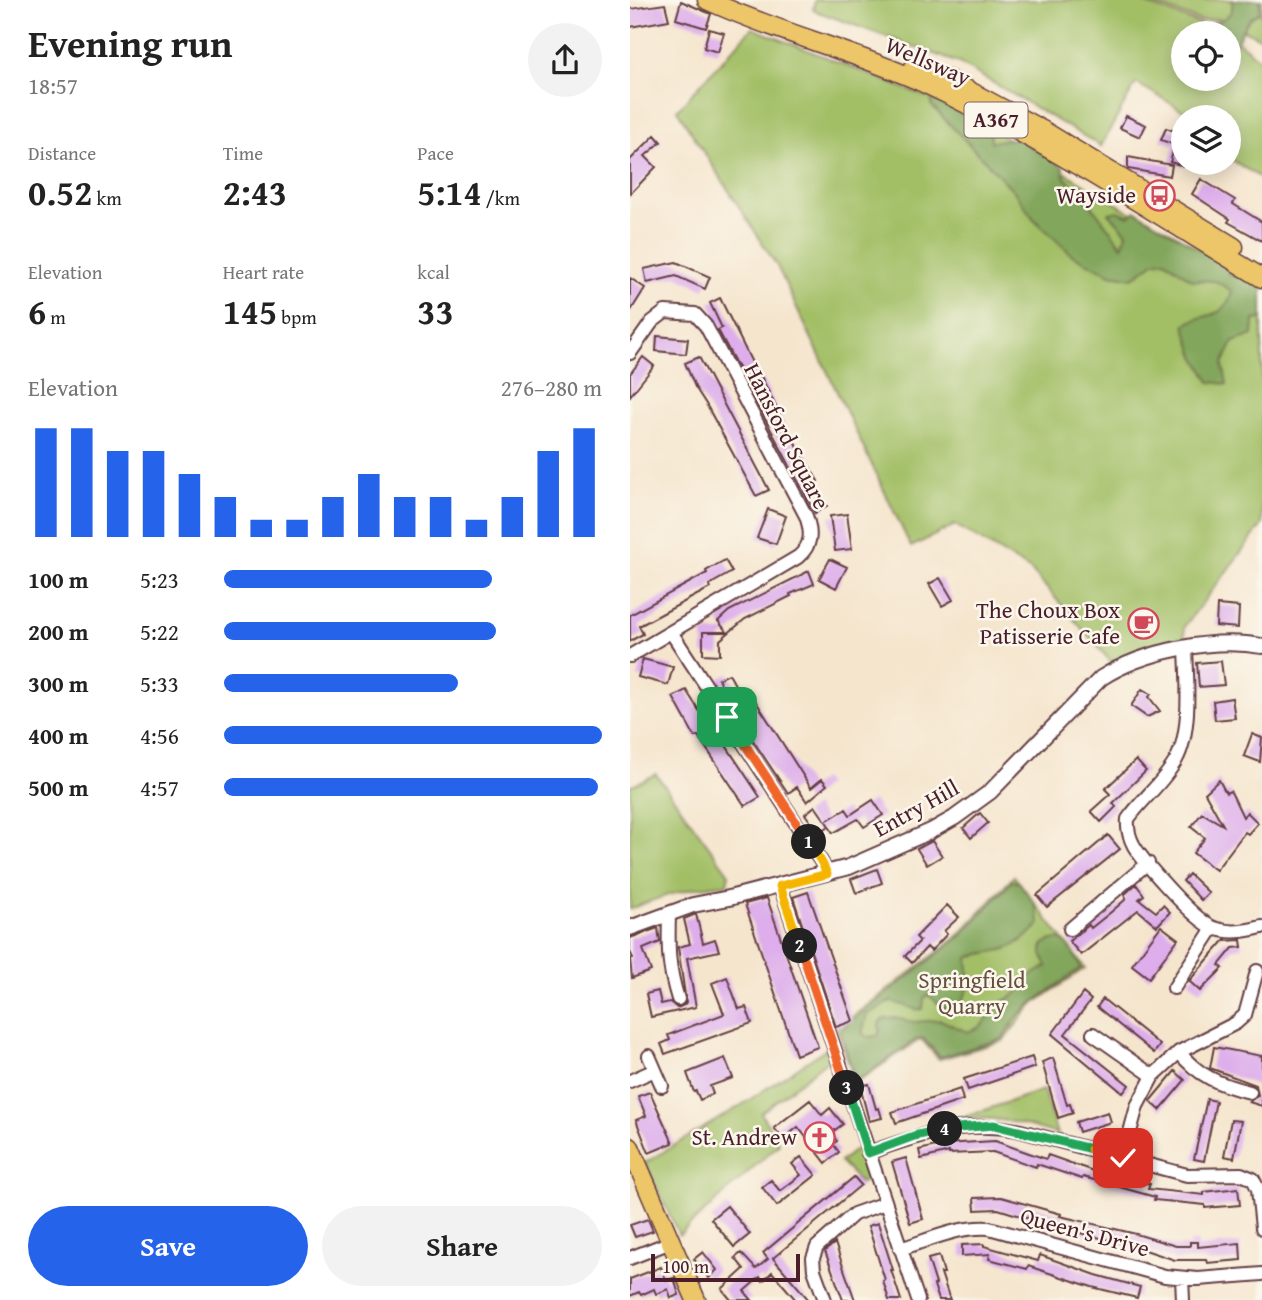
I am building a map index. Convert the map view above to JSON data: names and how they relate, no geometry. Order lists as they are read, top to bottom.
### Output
{
  "streets": {
    "main road": ["Wellsway", "A367"],
    "street": ["Hansford Square", "Entry Hill", "Queen's Drive"]
  },
  "parks": ["Springfield Quarry"],
  "places": {
    "bus stop": ["Wayside"],
    "cafe": ["The Choux Box Patisserie Cafe"],
    "church": ["St. Andrew"]
  },
  "scale_bar": "100 m",
  "page": {
    "heading": ["Evening run", "18:57"],
    "stats": [
      ["Distance", "0.52 km"],
      ["Time", "2:43"],
      ["Pace", "5:14 /km"],
      ["Elevation", "6 m"],
      ["Heart rate", "145 bpm"],
      ["kcal", "33"]
    ],
    "chart": ["Elevation", "276–280 m"],
    "list": [
      {
        "name": "100 m",
        "note": "5:23"
      },
      {
        "name": "200 m",
        "note": "5:22"
      },
      {
        "name": "300 m",
        "note": "5:33"
      },
      {
        "name": "400 m",
        "note": "4:56"
      },
      {
        "name": "500 m",
        "note": "4:57"
      }
    ],
    "pins": [
      "1",
      "2",
      "3",
      "4"
    ],
    "buttons": ["Save", "Share"],
    "scale": "100 m"
  }
}
